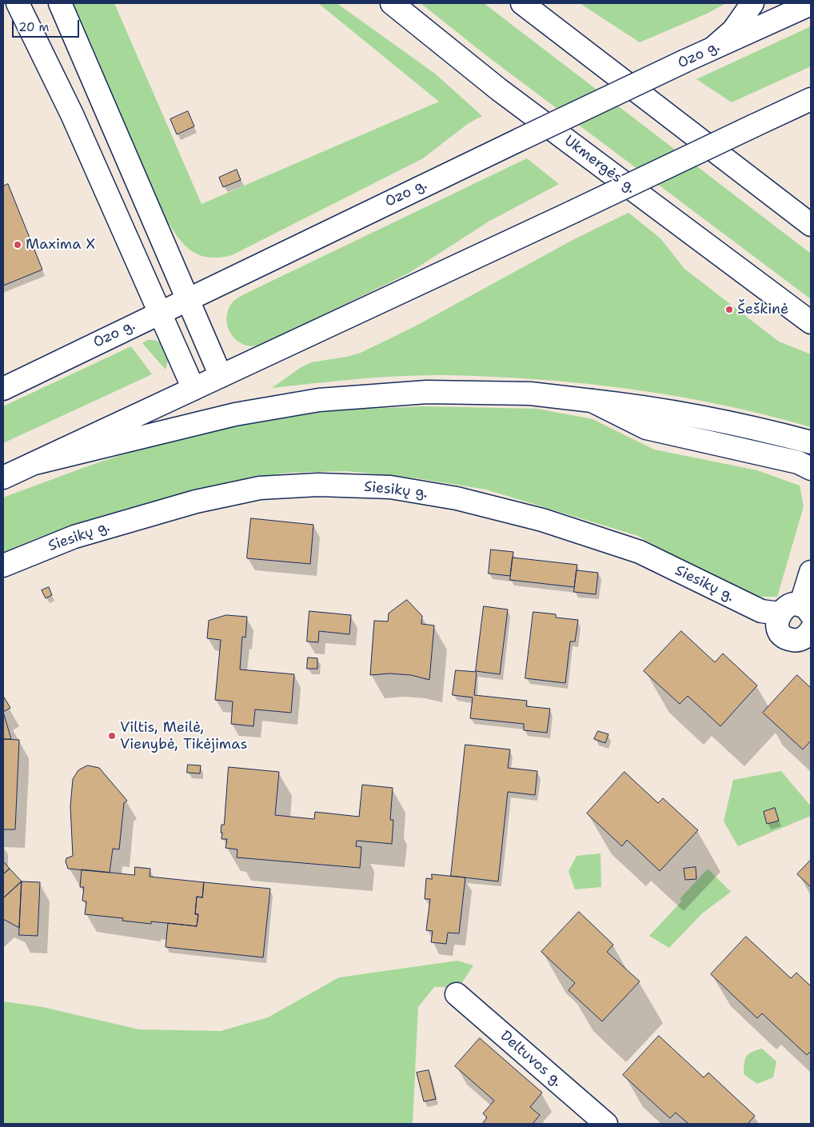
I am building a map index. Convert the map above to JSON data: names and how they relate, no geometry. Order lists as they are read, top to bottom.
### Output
{
  "streets": {
    "main road": [
      "Ozo g.",
      "Ukmergės g.",
      "Siesikų g.",
      "Deltuvos g."
    ]
  },
  "places": ["Maxima X", "Šeškinė", "Viltis, Meilė, Vienybė, Tikėjimas"],
  "scale_bar": "20 m"
}
